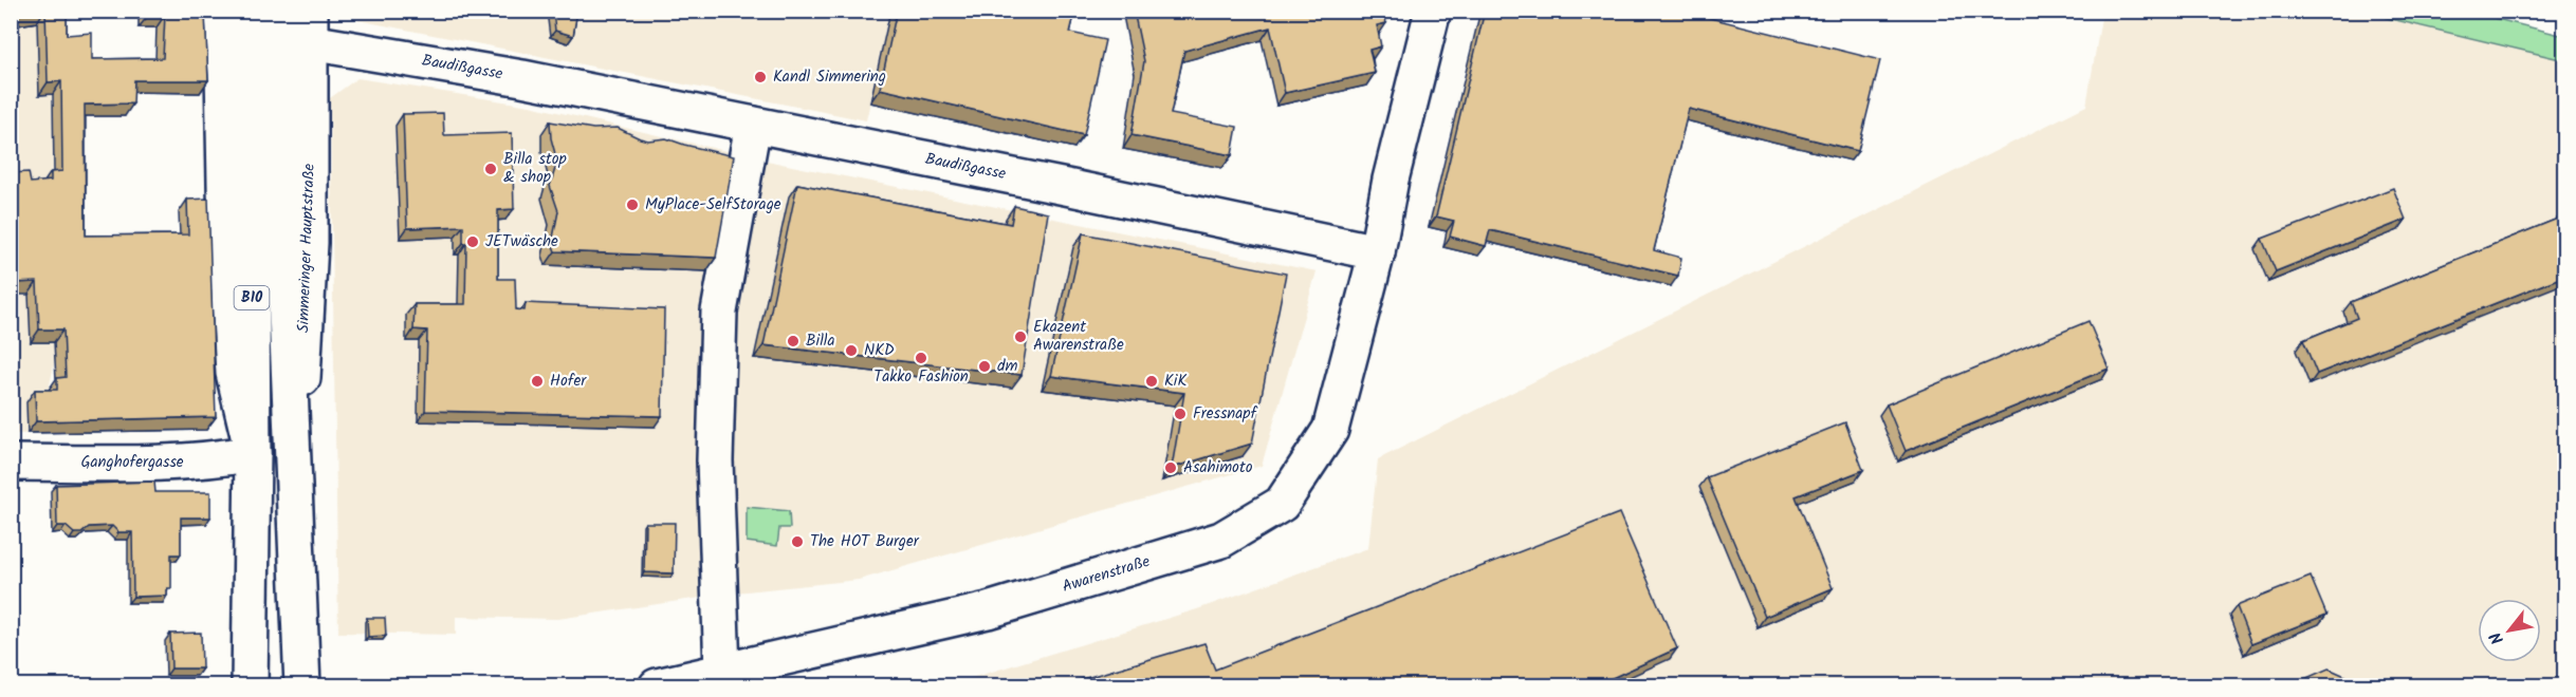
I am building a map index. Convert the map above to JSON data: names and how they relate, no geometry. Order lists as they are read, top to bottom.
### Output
{
  "streets": {
    "street": [
      "Baudißgasse",
      "Simmeringer Hauptstraße",
      "B10",
      "Ganghofergasse",
      "Awarenstraße"
    ]
  },
  "crossings": [
    ["Baudißgasse", "Simmeringer Hauptstraße"],
    ["Baudißgasse", "Awarenstraße"],
    ["Simmeringer Hauptstraße", "B10"],
    ["B10", "Ganghofergasse"]
  ],
  "places": [
    "Kandl Simmering",
    "Billa stop & shop",
    "MyPlace-SelfStorage",
    "JETwäsche",
    "Ekazent Awarenstraße",
    "Billa",
    "NKD",
    "Takko Fashion",
    "dm",
    "Hofer",
    "KiK",
    "Fressnapf",
    "Asahimoto",
    "The HOT Burger"
  ],
  "north": "bottom left"
}
